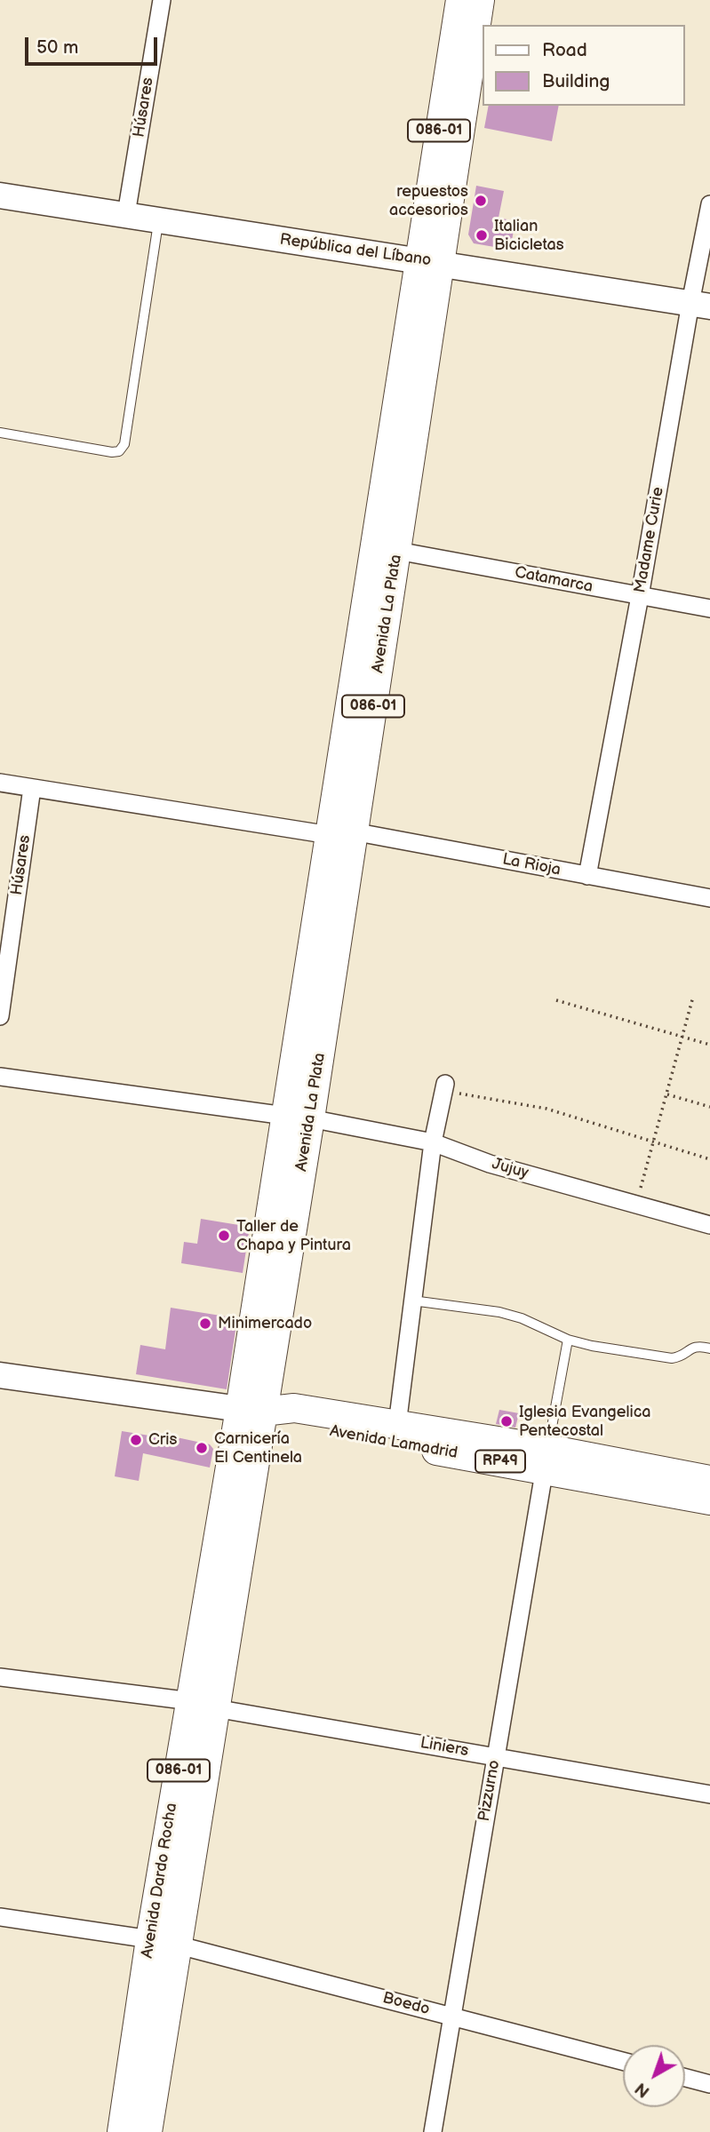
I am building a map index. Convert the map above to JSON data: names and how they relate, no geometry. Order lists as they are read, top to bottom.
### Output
{
  "streets": {
    "main road": [
      "086-01",
      "Avenida La Plata",
      "Avenida Lamadrid",
      "RP49",
      "Avenida Dardo Rocha"
    ],
    "street": [
      "Húsares",
      "República del Líbano",
      "Madame Curie",
      "Catamarca",
      "La Rioja",
      "Jujuy",
      "Liniers",
      "Pizzurno",
      "Boedo"
    ]
  },
  "crossings": [
    ["Húsares", "República del Líbano"],
    ["Húsares", "La Rioja"],
    ["República del Líbano", "Madame Curie"],
    ["República del Líbano", "Avenida La Plata"],
    ["Madame Curie", "Catamarca"],
    ["Madame Curie", "La Rioja"],
    ["Catamarca", "Avenida La Plata"],
    ["Avenida La Plata", "La Rioja"],
    ["Avenida La Plata", "Jujuy"],
    ["Avenida La Plata", "Avenida Lamadrid"],
    ["Avenida La Plata", "Avenida Dardo Rocha"],
    ["Avenida Lamadrid", "Pizzurno"],
    ["Avenida Lamadrid", "Avenida Dardo Rocha"],
    ["Liniers", "Pizzurno"],
    ["Liniers", "Avenida Dardo Rocha"],
    ["Pizzurno", "Boedo"],
    ["Avenida Dardo Rocha", "Boedo"]
  ],
  "places": [
    "repuestos accesorios",
    "Italian Bicicletas",
    "Taller de Chapa y Pintura",
    "Minimercado",
    "Iglesia Evangelica Pentecostal",
    "Cris",
    "Carnicería El Centinela"
  ],
  "legend": ["Road", "Building"],
  "scale_bar": "50 m",
  "north": "bottom left"
}
